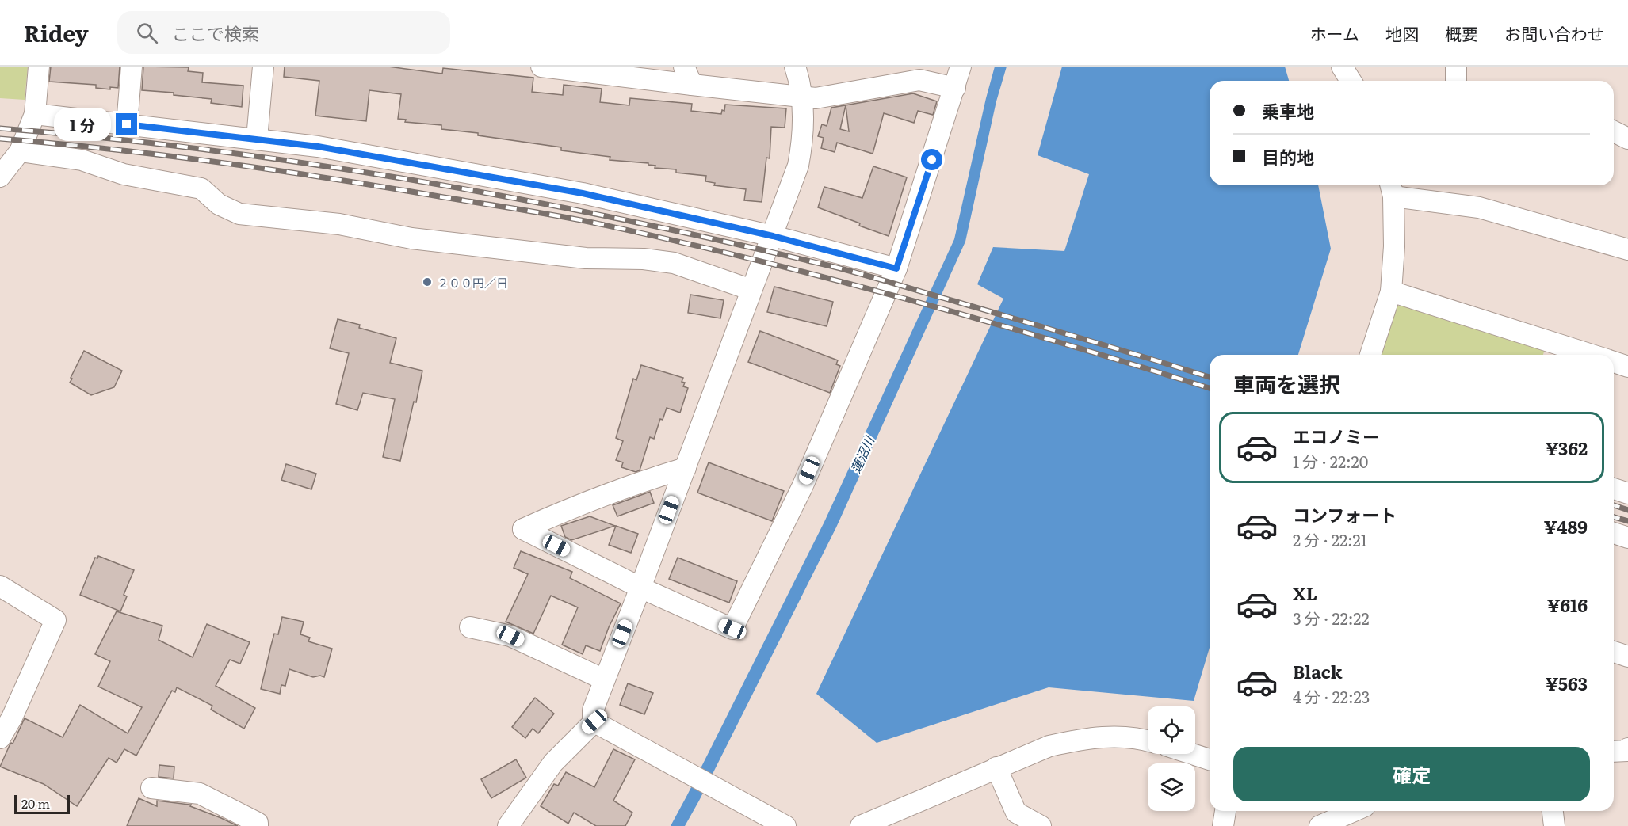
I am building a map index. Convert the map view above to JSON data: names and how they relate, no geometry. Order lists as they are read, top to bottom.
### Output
{
  "water": ["蓮沼川"],
  "places": ["２００円／日"],
  "scale_bar": "20 m",
  "page": {
    "header": "Ridey",
    "search": "ここで検索",
    "nav": [
      "ホーム",
      "地図",
      "概要",
      "お問い合わせ"
    ],
    "banner": ["乗車地", "目的地"],
    "bubble": "1 分",
    "heading": "車両を選択",
    "list": [
      {
        "name": "エコノミー",
        "note": "1 分 · 22:20",
        "value": "¥362"
      },
      {
        "name": "コンフォート",
        "note": "2 分 · 22:21",
        "value": "¥489"
      },
      {
        "name": "XL",
        "note": "3 分 · 22:22",
        "value": "¥616"
      },
      {
        "name": "Black",
        "note": "4 分 · 22:23",
        "value": "¥563"
      }
    ],
    "buttons": "確定",
    "scale": "20 m"
  }
}
